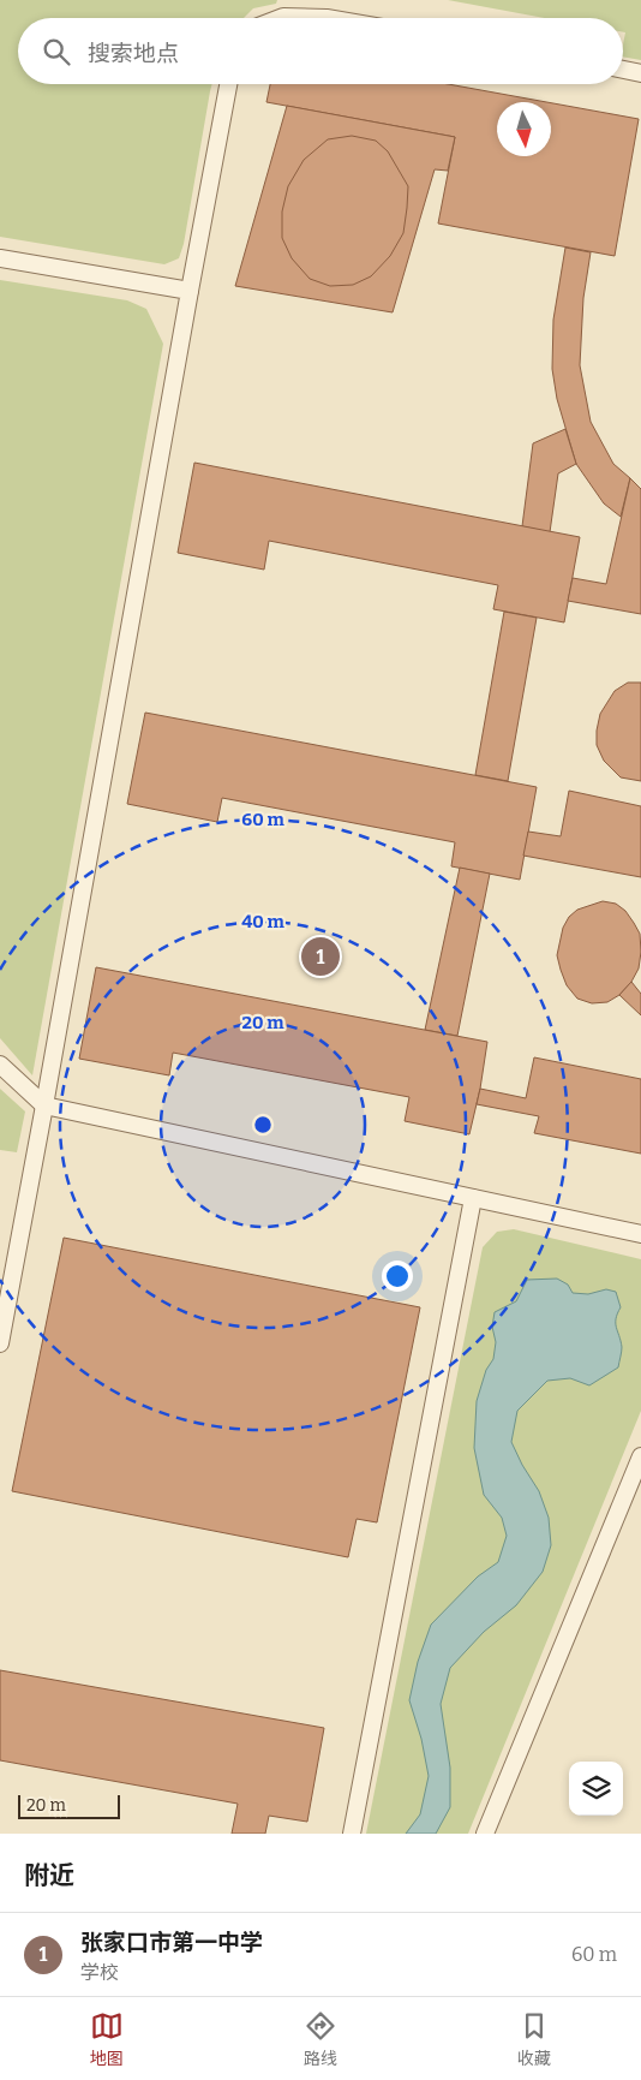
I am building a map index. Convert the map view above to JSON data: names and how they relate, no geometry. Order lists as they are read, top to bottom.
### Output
{
  "scale_bar": "20 m",
  "north": "bottom",
  "page": {
    "search": "搜索地点",
    "pins": "1",
    "scale": "20 m",
    "heading": "附近",
    "list": [
      {
        "mark": "1",
        "name": "张家口市第一中学",
        "note": "学校",
        "value": "60 m"
      }
    ],
    "nav": ["地图", "路线", "收藏"]
  },
  "rings": ["60 m", "40 m", "20 m"]
}
